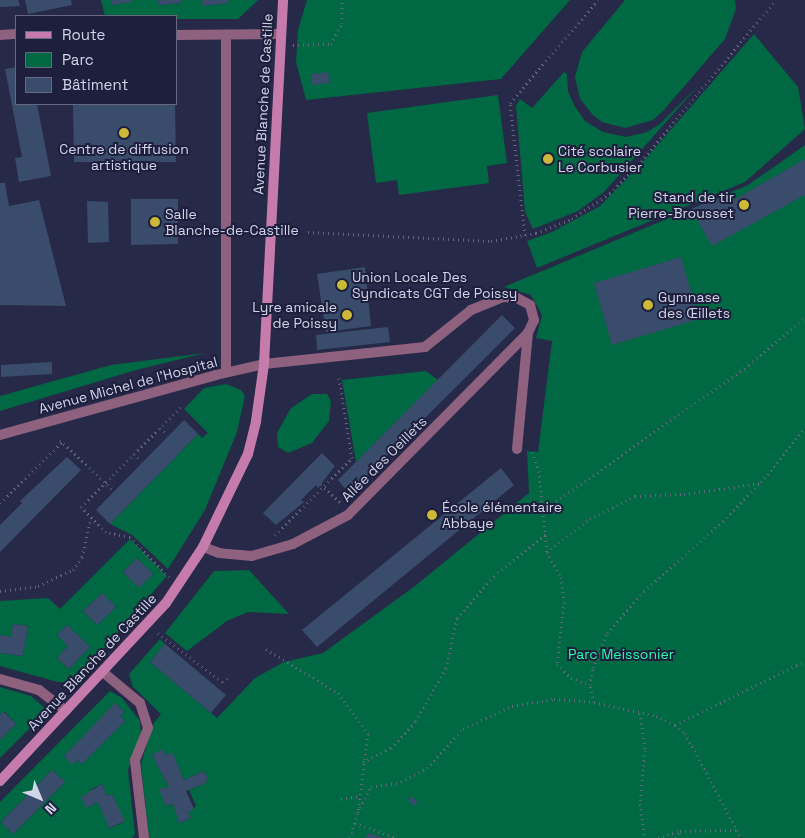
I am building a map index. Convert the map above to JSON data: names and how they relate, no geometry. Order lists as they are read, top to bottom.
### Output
{
  "streets": {
    "street": ["Avenue Blanche de Castille", "Avenue Michel de l'Hospital", "Allée des Oeillets"]
  },
  "crossings": [
    ["Avenue Blanche de Castille", "Avenue Michel de l'Hospital"],
    ["Avenue Blanche de Castille", "Allée des Oeillets"]
  ],
  "parks": ["Parc Meissonier"],
  "places": [
    "Centre de diffusion artistique",
    "Cité scolaire Le Corbusier",
    "Stand de tir Pierre-Brousset",
    "Salle Blanche-de-Castille",
    "Union Locale Des Syndicats CGT de Poissy",
    "Gymnase des Œillets",
    "Lyre amicale de Poissy",
    "École élémentaire Abbaye"
  ],
  "legend": ["Route", "Parc", "Bâtiment"],
  "north": "bottom right"
}
